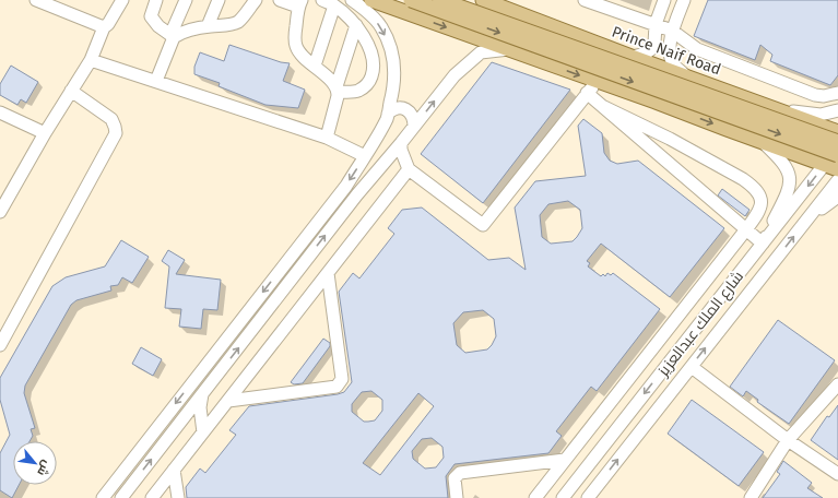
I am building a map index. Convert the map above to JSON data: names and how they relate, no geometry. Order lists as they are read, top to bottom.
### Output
{
  "streets": {
    "main road": ["Prince Naif Road"],
    "street": ["شارع الملك عبدالعزيز"]
  },
  "north": "bottom right"
}
